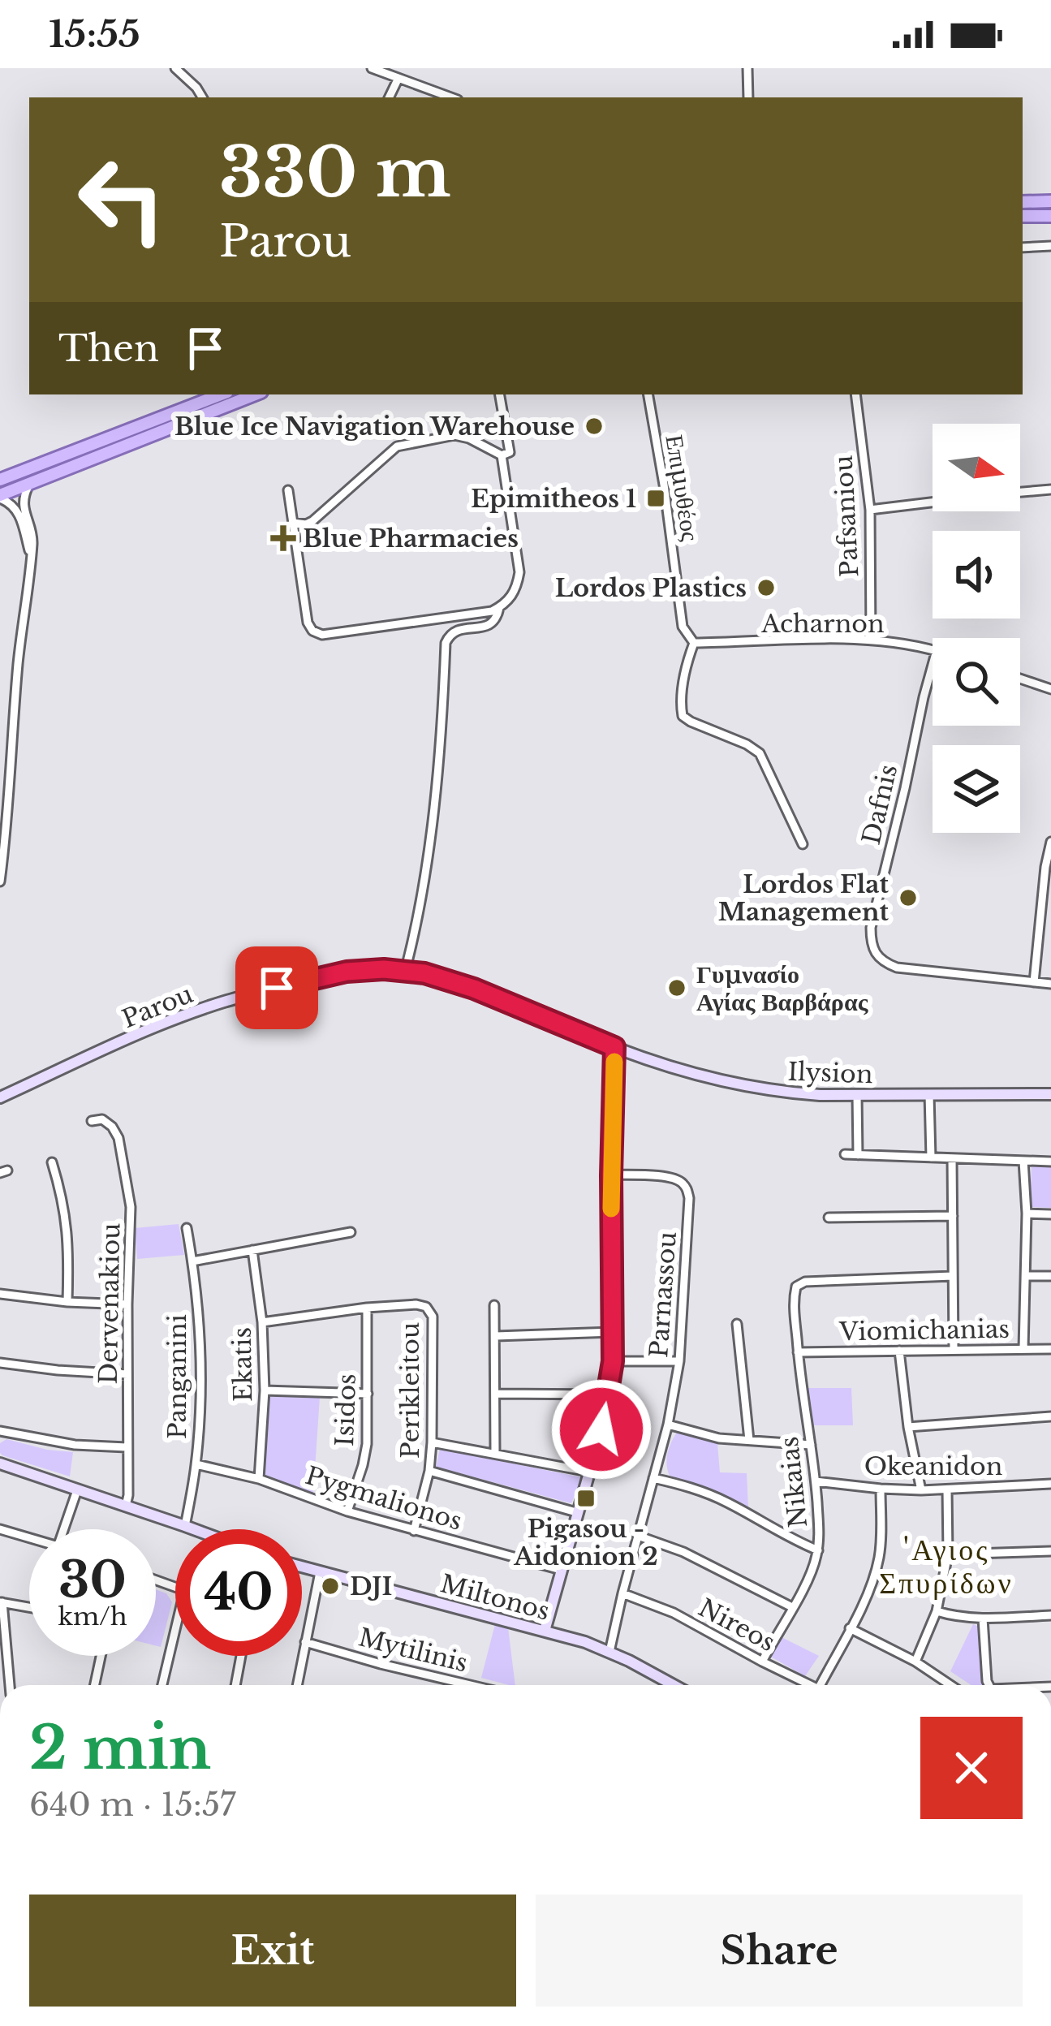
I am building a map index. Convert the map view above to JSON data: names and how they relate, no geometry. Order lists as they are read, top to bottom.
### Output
{
  "streets": {
    "street": [
      "Επιμυθέος",
      "Pafsaniou",
      "Acharnon",
      "Dafnis",
      "Parou",
      "Ilysion",
      "Parnassou",
      "Dervenakiou",
      "Viomichanias",
      "Ekatis",
      "Panganini",
      "Perikleitou",
      "Isidos",
      "Okeanidon",
      "Nikaias",
      "Pygmalionos",
      "Miltonos",
      "Nireos",
      "Mytilinis"
    ]
  },
  "crossings": [
    ["Επιμυθέος", "Acharnon"],
    ["Pafsaniou", "Acharnon"],
    ["Parou", "Ilysion"],
    ["Parnassou", "Miltonos"],
    ["Parnassou", "Nireos"],
    ["Viomichanias", "Nikaias"],
    ["Ekatis", "Pygmalionos"],
    ["Panganini", "Pygmalionos"],
    ["Perikleitou", "Isidos"],
    ["Perikleitou", "Pygmalionos"],
    ["Isidos", "Pygmalionos"],
    ["Okeanidon", "Nikaias"],
    ["Nikaias", "Nireos"]
  ],
  "districts": ["'Αγιος Σπυρίδων"],
  "places": {
    "other": [
      "Blue Ice Navigation Warehouse",
      "Lordos Plastics",
      "Lordos Flat Management",
      "Γυμνασίο Αγίας Βαρβάρας",
      "DJI"
    ],
    "transit": ["Epimitheos 1", "Pigasou - Aidonion 2"],
    "health": ["Blue Pharmacies"]
  },
  "north": "right",
  "page": {
    "status": "15:55",
    "turn": ["330 m", "Parou"],
    "then": "Then",
    "speed": "30 km/h",
    "limit": "40",
    "heading": ["2 min", "640 m · 15:57"],
    "buttons": ["Exit", "Share"]
  }
}
